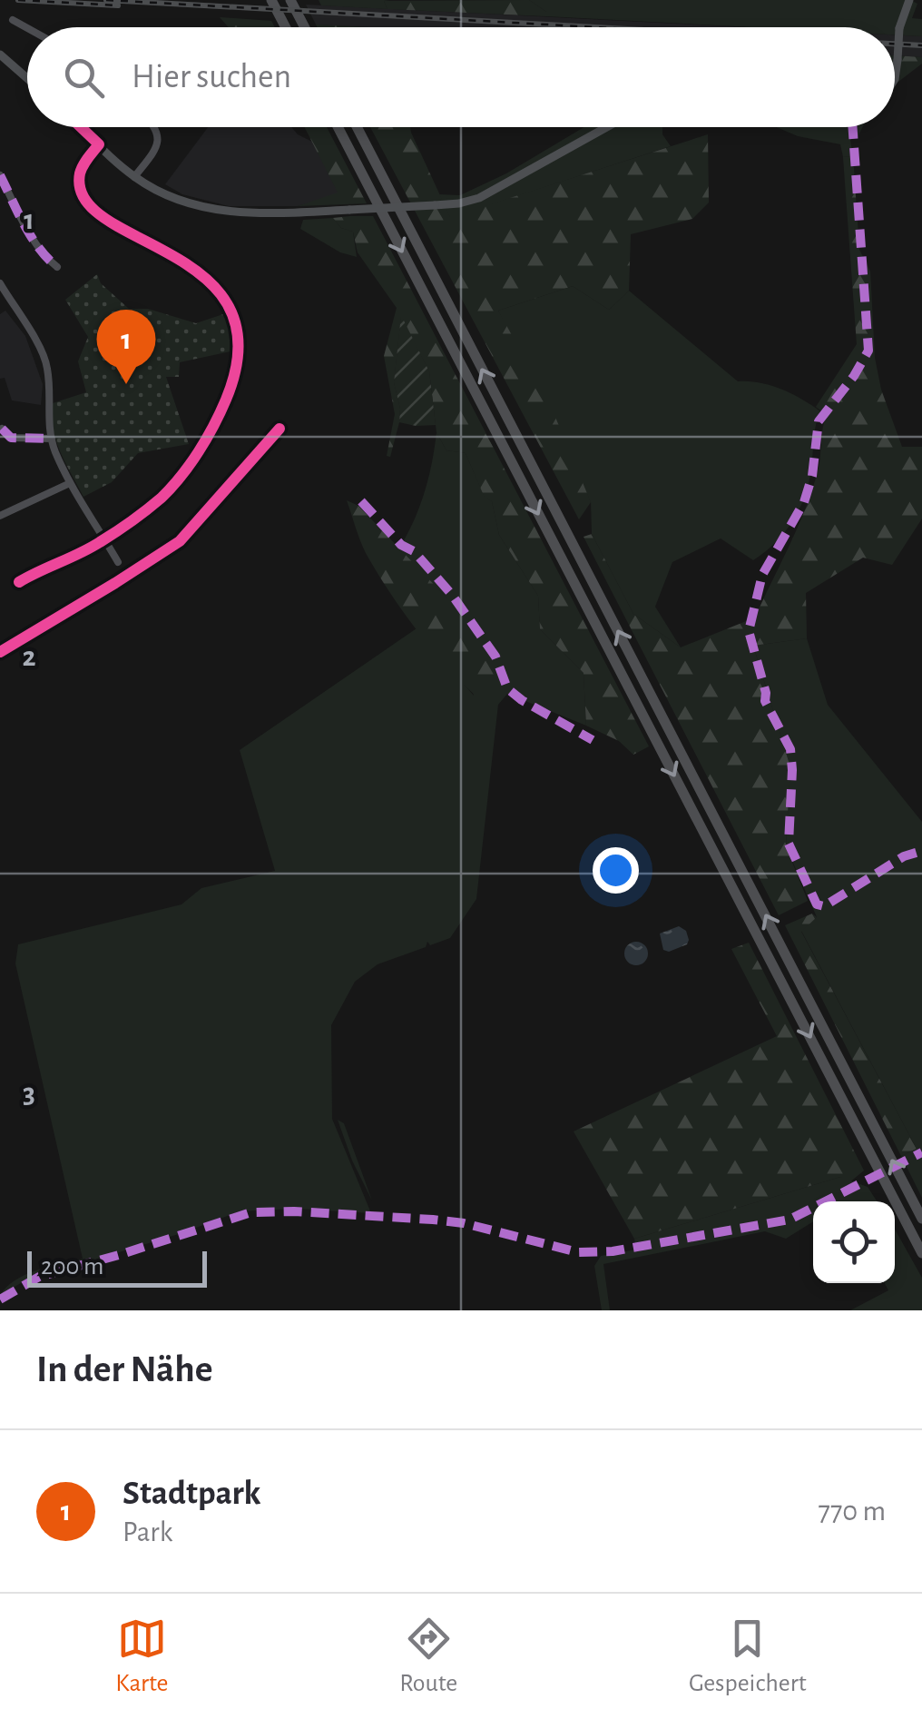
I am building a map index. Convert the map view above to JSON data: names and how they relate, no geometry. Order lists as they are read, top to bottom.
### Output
{
  "scale_bar": "200 m",
  "page": {
    "search": "Hier suchen",
    "pins": "1",
    "scale": "200 m",
    "heading": "In der Nähe",
    "list": [
      {
        "mark": "1",
        "name": "Stadtpark",
        "note": "Park",
        "value": "770 m"
      }
    ],
    "nav": ["Karte", "Route", "Gespeichert"]
  },
  "grid": {
    "rows": ["1", "2", "3"]
  }
}
